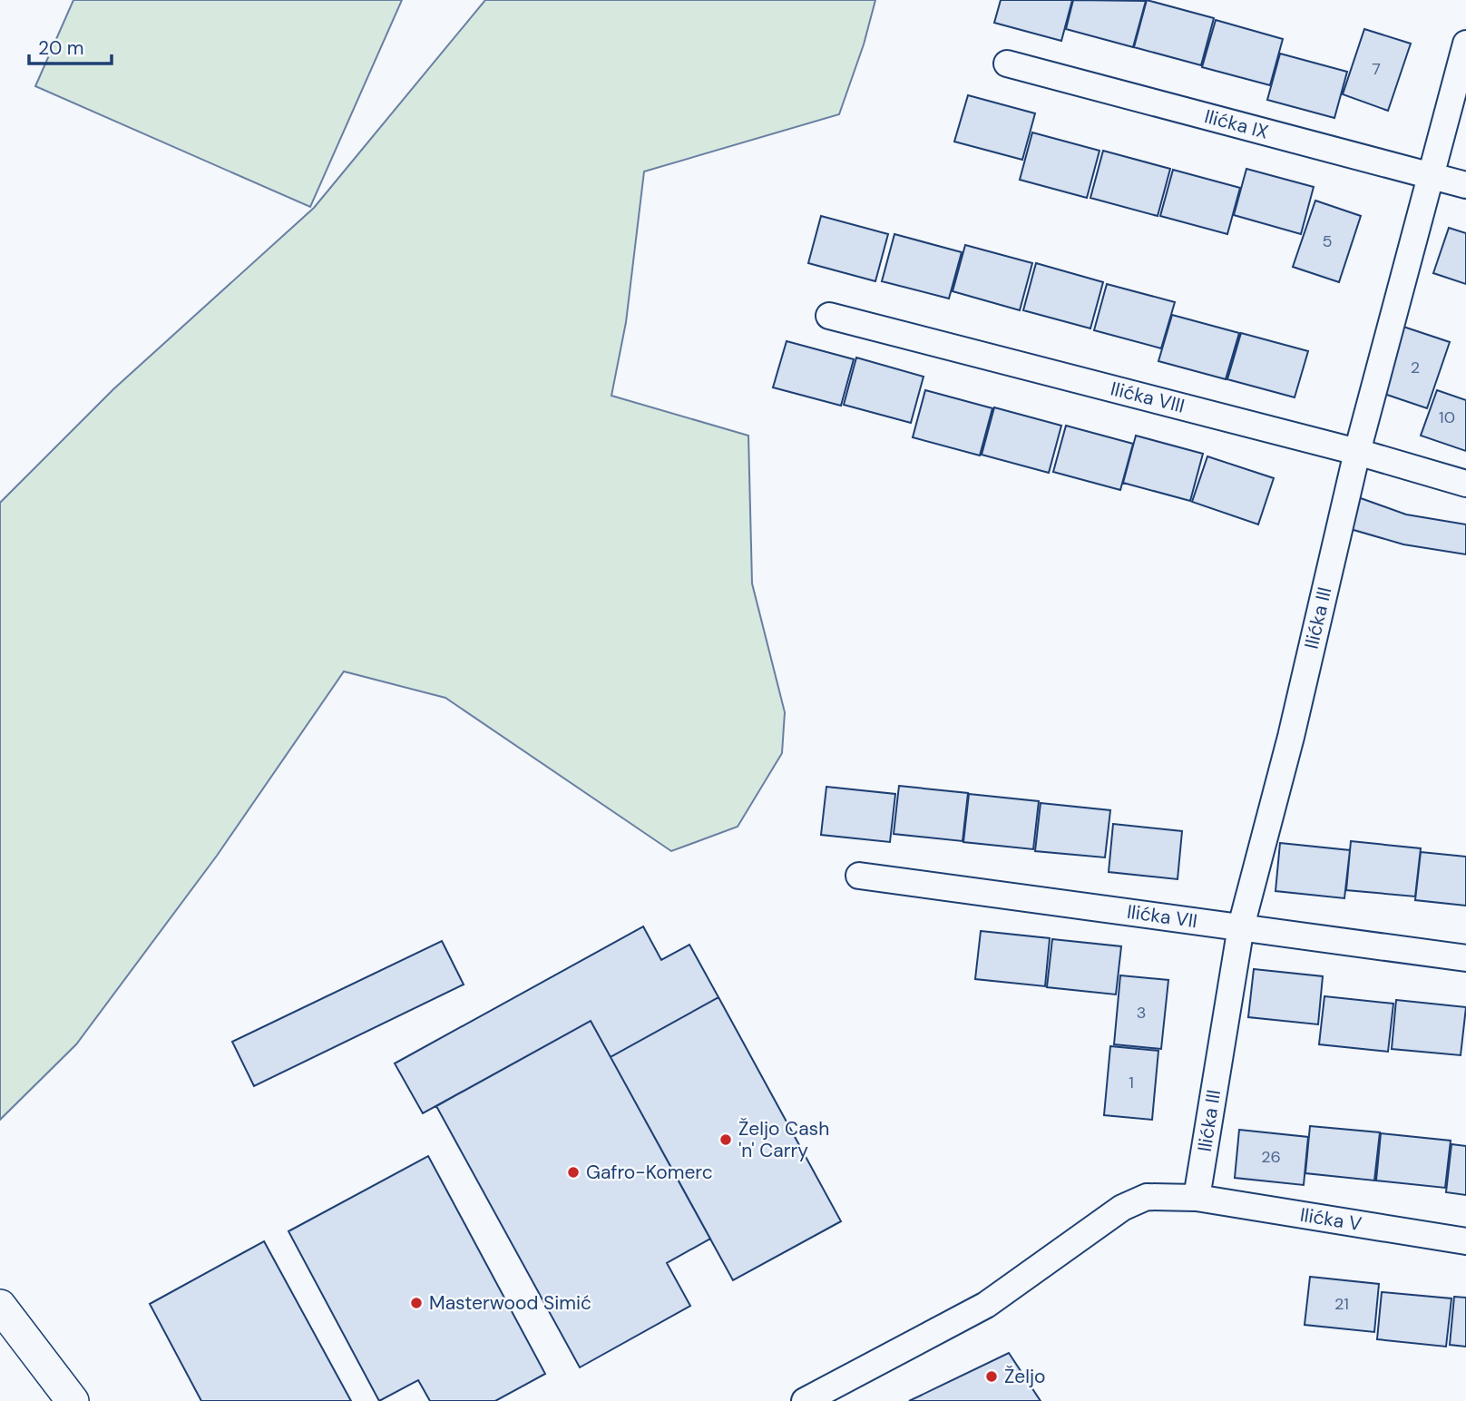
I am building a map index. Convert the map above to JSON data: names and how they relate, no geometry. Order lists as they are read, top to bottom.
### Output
{
  "streets": {
    "street": [
      "Ilićka IX",
      "Ilićka VIII",
      "Ilićka III",
      "Ilićka VII",
      "Ilićka V"
    ]
  },
  "crossings": [
    ["Ilićka IX", "Ilićka III"],
    ["Ilićka VIII", "Ilićka III"],
    ["Ilićka III", "Ilićka VII"],
    ["Ilićka III", "Ilićka V"]
  ],
  "places": [
    "Željo Cash 'n' Carry",
    "Gafro-Komerc",
    "Masterwood Simić",
    "Željo"
  ],
  "house_numbers": [
    "7",
    "5",
    "2",
    "10",
    "3",
    "1",
    "26",
    "21"
  ],
  "scale_bar": "20 m"
}
